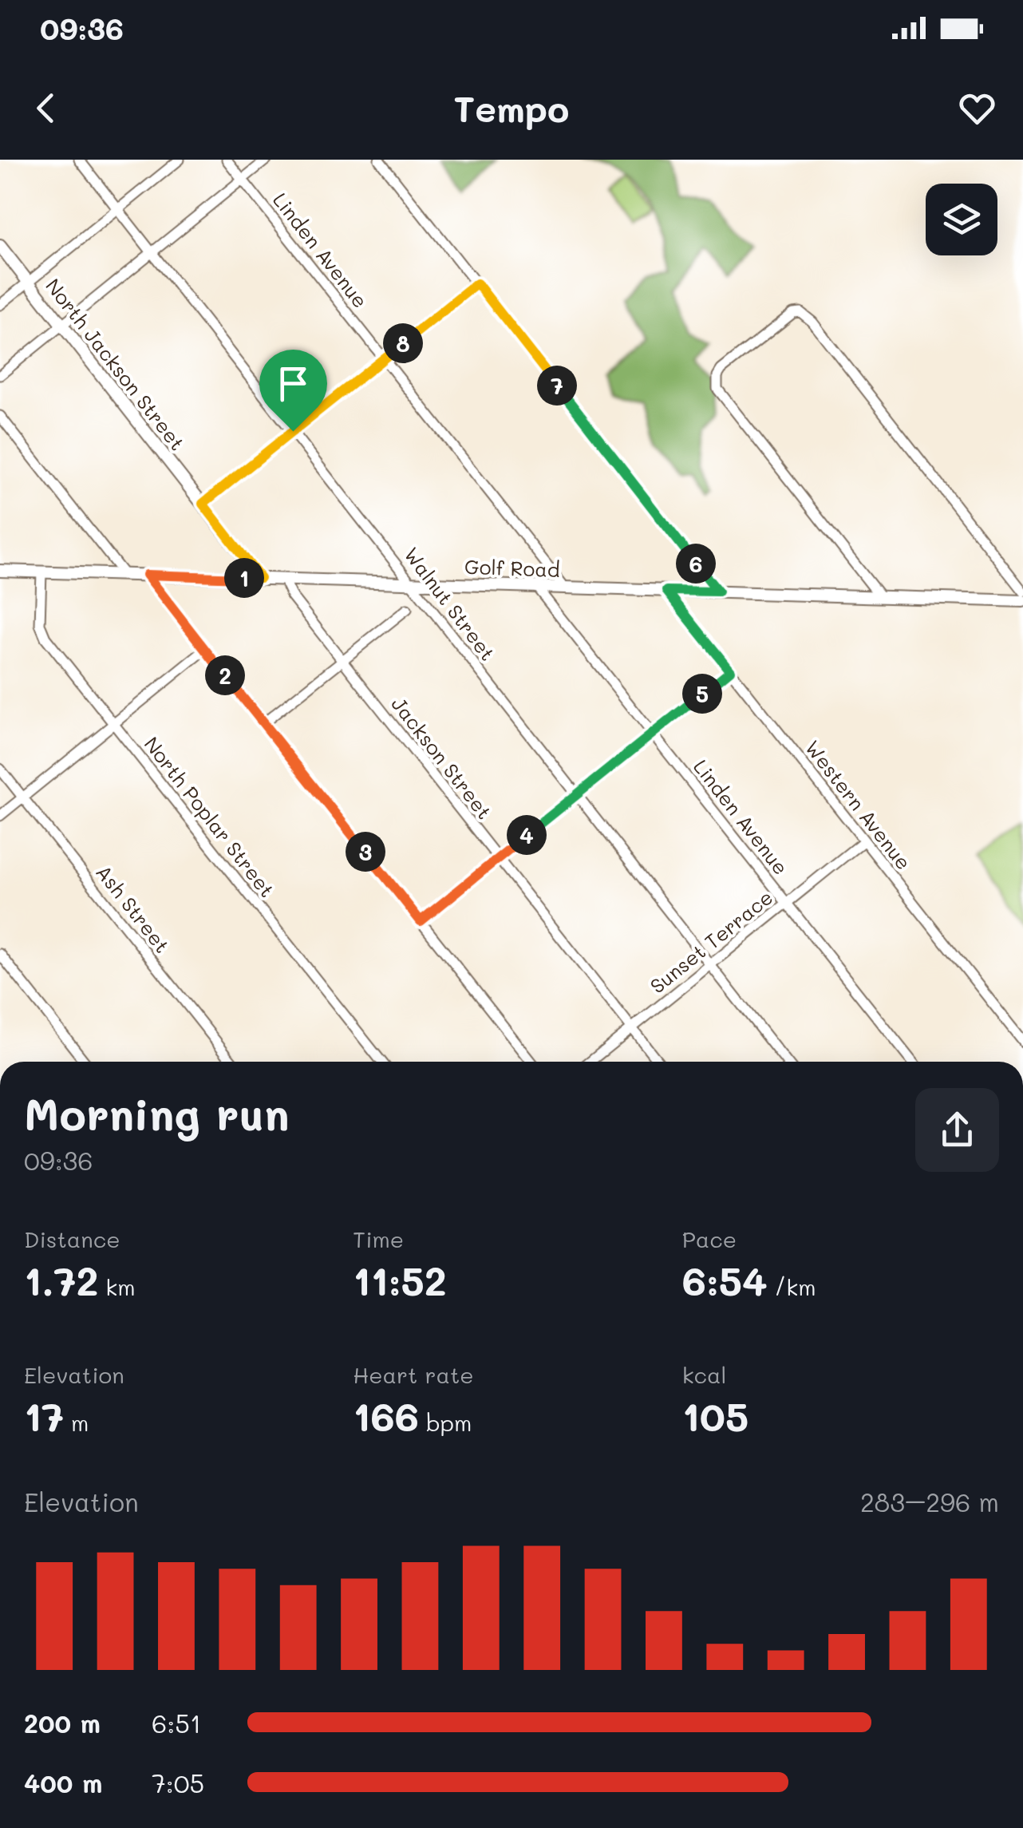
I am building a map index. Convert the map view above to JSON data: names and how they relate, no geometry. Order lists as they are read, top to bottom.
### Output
{
  "streets": {
    "street": [
      "Linden Avenue",
      "North Jackson Street",
      "Golf Road",
      "Walnut Street",
      "Jackson Street",
      "Western Avenue",
      "North Poplar Street",
      "Ash Street",
      "Sunset Terrace"
    ]
  },
  "crossings": [
    ["Linden Avenue", "Golf Road"],
    ["Linden Avenue", "Sunset Terrace"],
    ["Golf Road", "Walnut Street"],
    ["Golf Road", "Jackson Street"],
    ["Golf Road", "Western Avenue"],
    ["Golf Road", "North Poplar Street"],
    ["Walnut Street", "Sunset Terrace"],
    ["Jackson Street", "Sunset Terrace"],
    ["Western Avenue", "Sunset Terrace"]
  ],
  "page": {
    "status": "09:36",
    "header": "Tempo",
    "pins": [
      "8",
      "7",
      "6",
      "1",
      "2",
      "5",
      "4",
      "3"
    ],
    "heading": ["Morning run", "09:36"],
    "stats": [
      ["Distance", "1.72 km"],
      ["Time", "11:52"],
      ["Pace", "6:54 /km"],
      ["Elevation", "17 m"],
      ["Heart rate", "166 bpm"],
      ["kcal", "105"]
    ],
    "chart": ["Elevation", "283–296 m"],
    "list": [
      {
        "name": "200 m",
        "note": "6:51"
      },
      {
        "name": "400 m",
        "note": "7:05"
      }
    ]
  }
}
